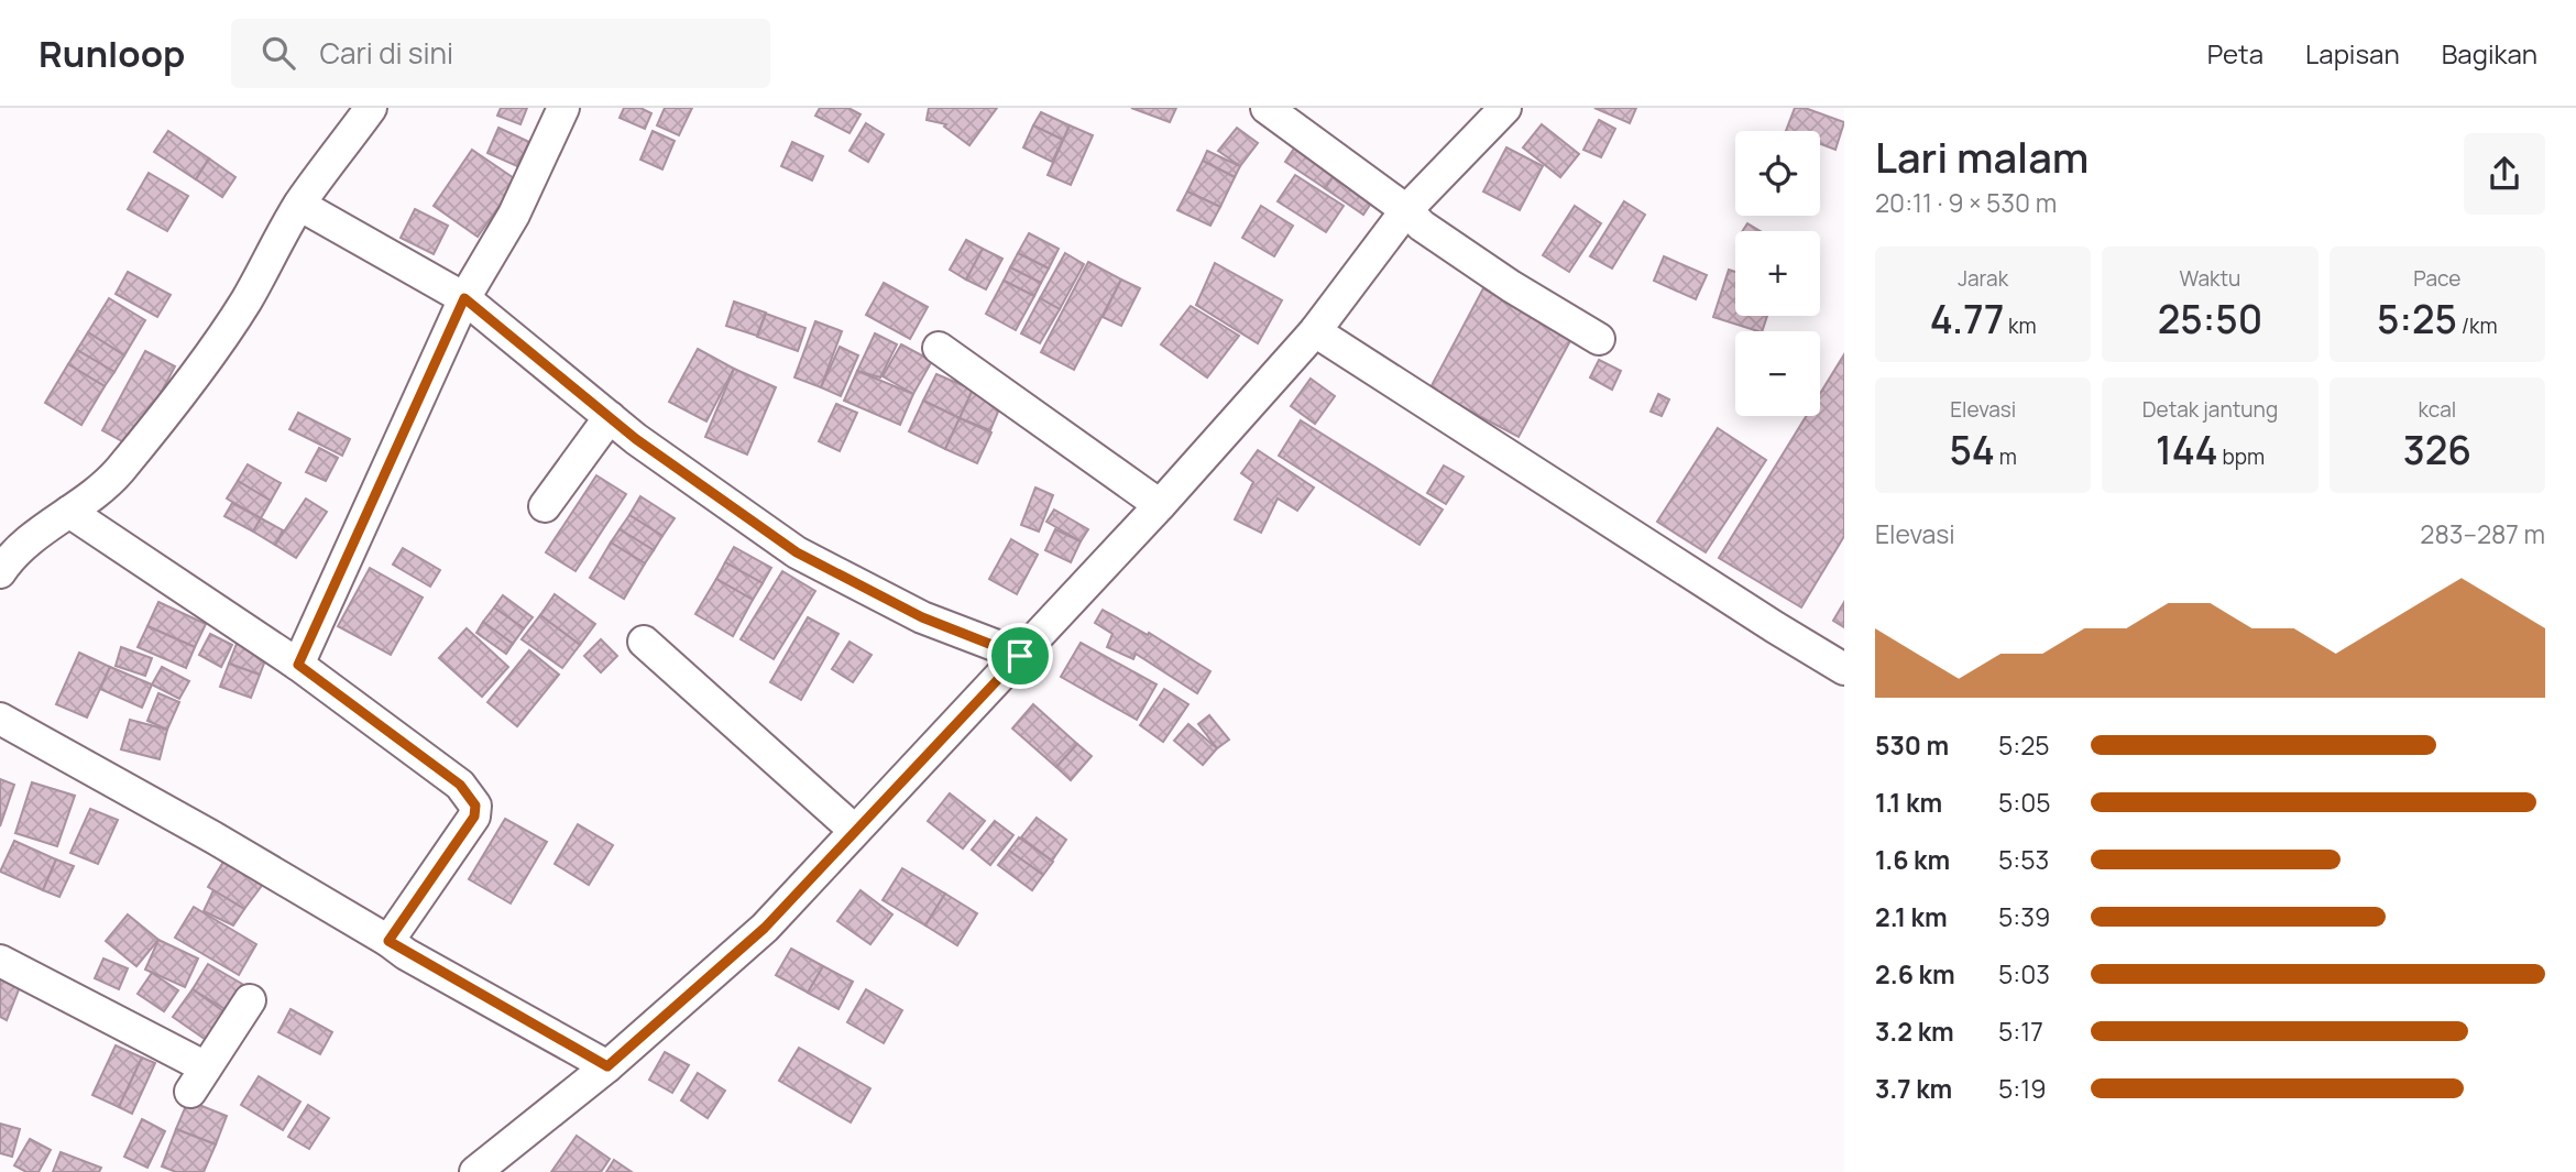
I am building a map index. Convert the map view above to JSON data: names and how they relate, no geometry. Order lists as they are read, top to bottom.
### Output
{
  "page": {
    "header": "Runloop",
    "search": "Cari di sini",
    "nav": ["Peta", "Lapisan", "Bagikan"],
    "heading": ["Lari malam", "20:11 · 9 × 530 m"],
    "map_buttons": ["+", "−"],
    "stats": [
      ["Jarak", "4.77 km"],
      ["Waktu", "25:50"],
      ["Pace", "5:25 /km"],
      ["Elevasi", "54 m"],
      ["Detak jantung", "144 bpm"],
      ["kcal", "326"]
    ],
    "chart": ["Elevasi", "283–287 m"],
    "list": [
      {
        "name": "530 m",
        "note": "5:25"
      },
      {
        "name": "1.1 km",
        "note": "5:05"
      },
      {
        "name": "1.6 km",
        "note": "5:53"
      },
      {
        "name": "2.1 km",
        "note": "5:39"
      },
      {
        "name": "2.6 km",
        "note": "5:03"
      },
      {
        "name": "3.2 km",
        "note": "5:17"
      },
      {
        "name": "3.7 km",
        "note": "5:19"
      }
    ]
  }
}
